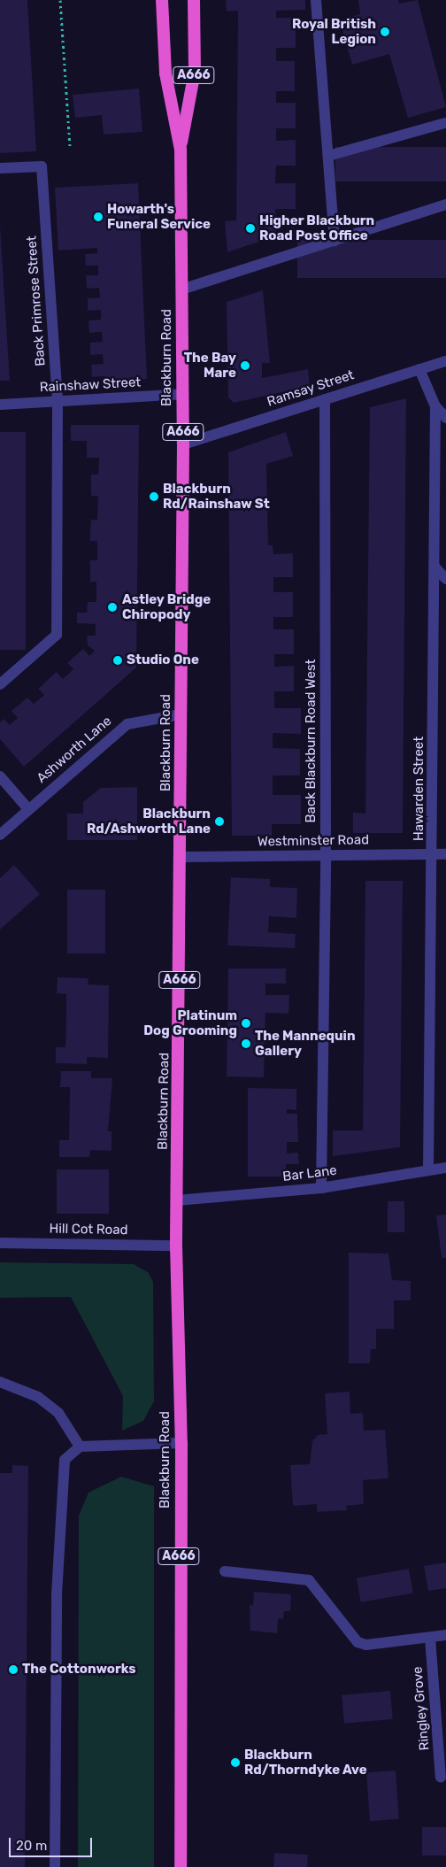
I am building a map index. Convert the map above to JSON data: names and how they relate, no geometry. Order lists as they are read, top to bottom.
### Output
{
  "streets": {
    "highway": ["A666", "Blackburn Road"],
    "street": [
      "Back Primrose Street",
      "Rainshaw Street",
      "Ramsay Street",
      "Back Blackburn Road West",
      "Ashworth Lane",
      "Hawarden Street",
      "Westminster Road",
      "Bar Lane",
      "Hill Cot Road",
      "Ringley Grove"
    ]
  },
  "crossings": [
    ["Back Primrose Street", "Rainshaw Street"],
    ["Blackburn Road", "Rainshaw Street"],
    ["Blackburn Road", "Ramsay Street"],
    ["Blackburn Road", "Ashworth Lane"],
    ["Blackburn Road", "Westminster Road"],
    ["Blackburn Road", "Bar Lane"],
    ["Blackburn Road", "Hill Cot Road"],
    ["Ramsay Street", "Back Blackburn Road West"],
    ["Back Blackburn Road West", "Westminster Road"],
    ["Back Blackburn Road West", "Bar Lane"],
    ["Hawarden Street", "Westminster Road"],
    ["Hawarden Street", "Bar Lane"]
  ],
  "places": [
    "Royal British Legion",
    "Howarth's Funeral Service",
    "Higher Blackburn Road Post Office",
    "The Bay Mare",
    "Blackburn Rd/Rainshaw St",
    "Astley Bridge Chiropody",
    "Studio One",
    "Blackburn Rd/Ashworth Lane",
    "Platinum Dog Grooming",
    "The Mannequin Gallery",
    "The Cottonworks",
    "Blackburn Rd/Thorndyke Ave"
  ],
  "scale_bar": "20 m"
}
